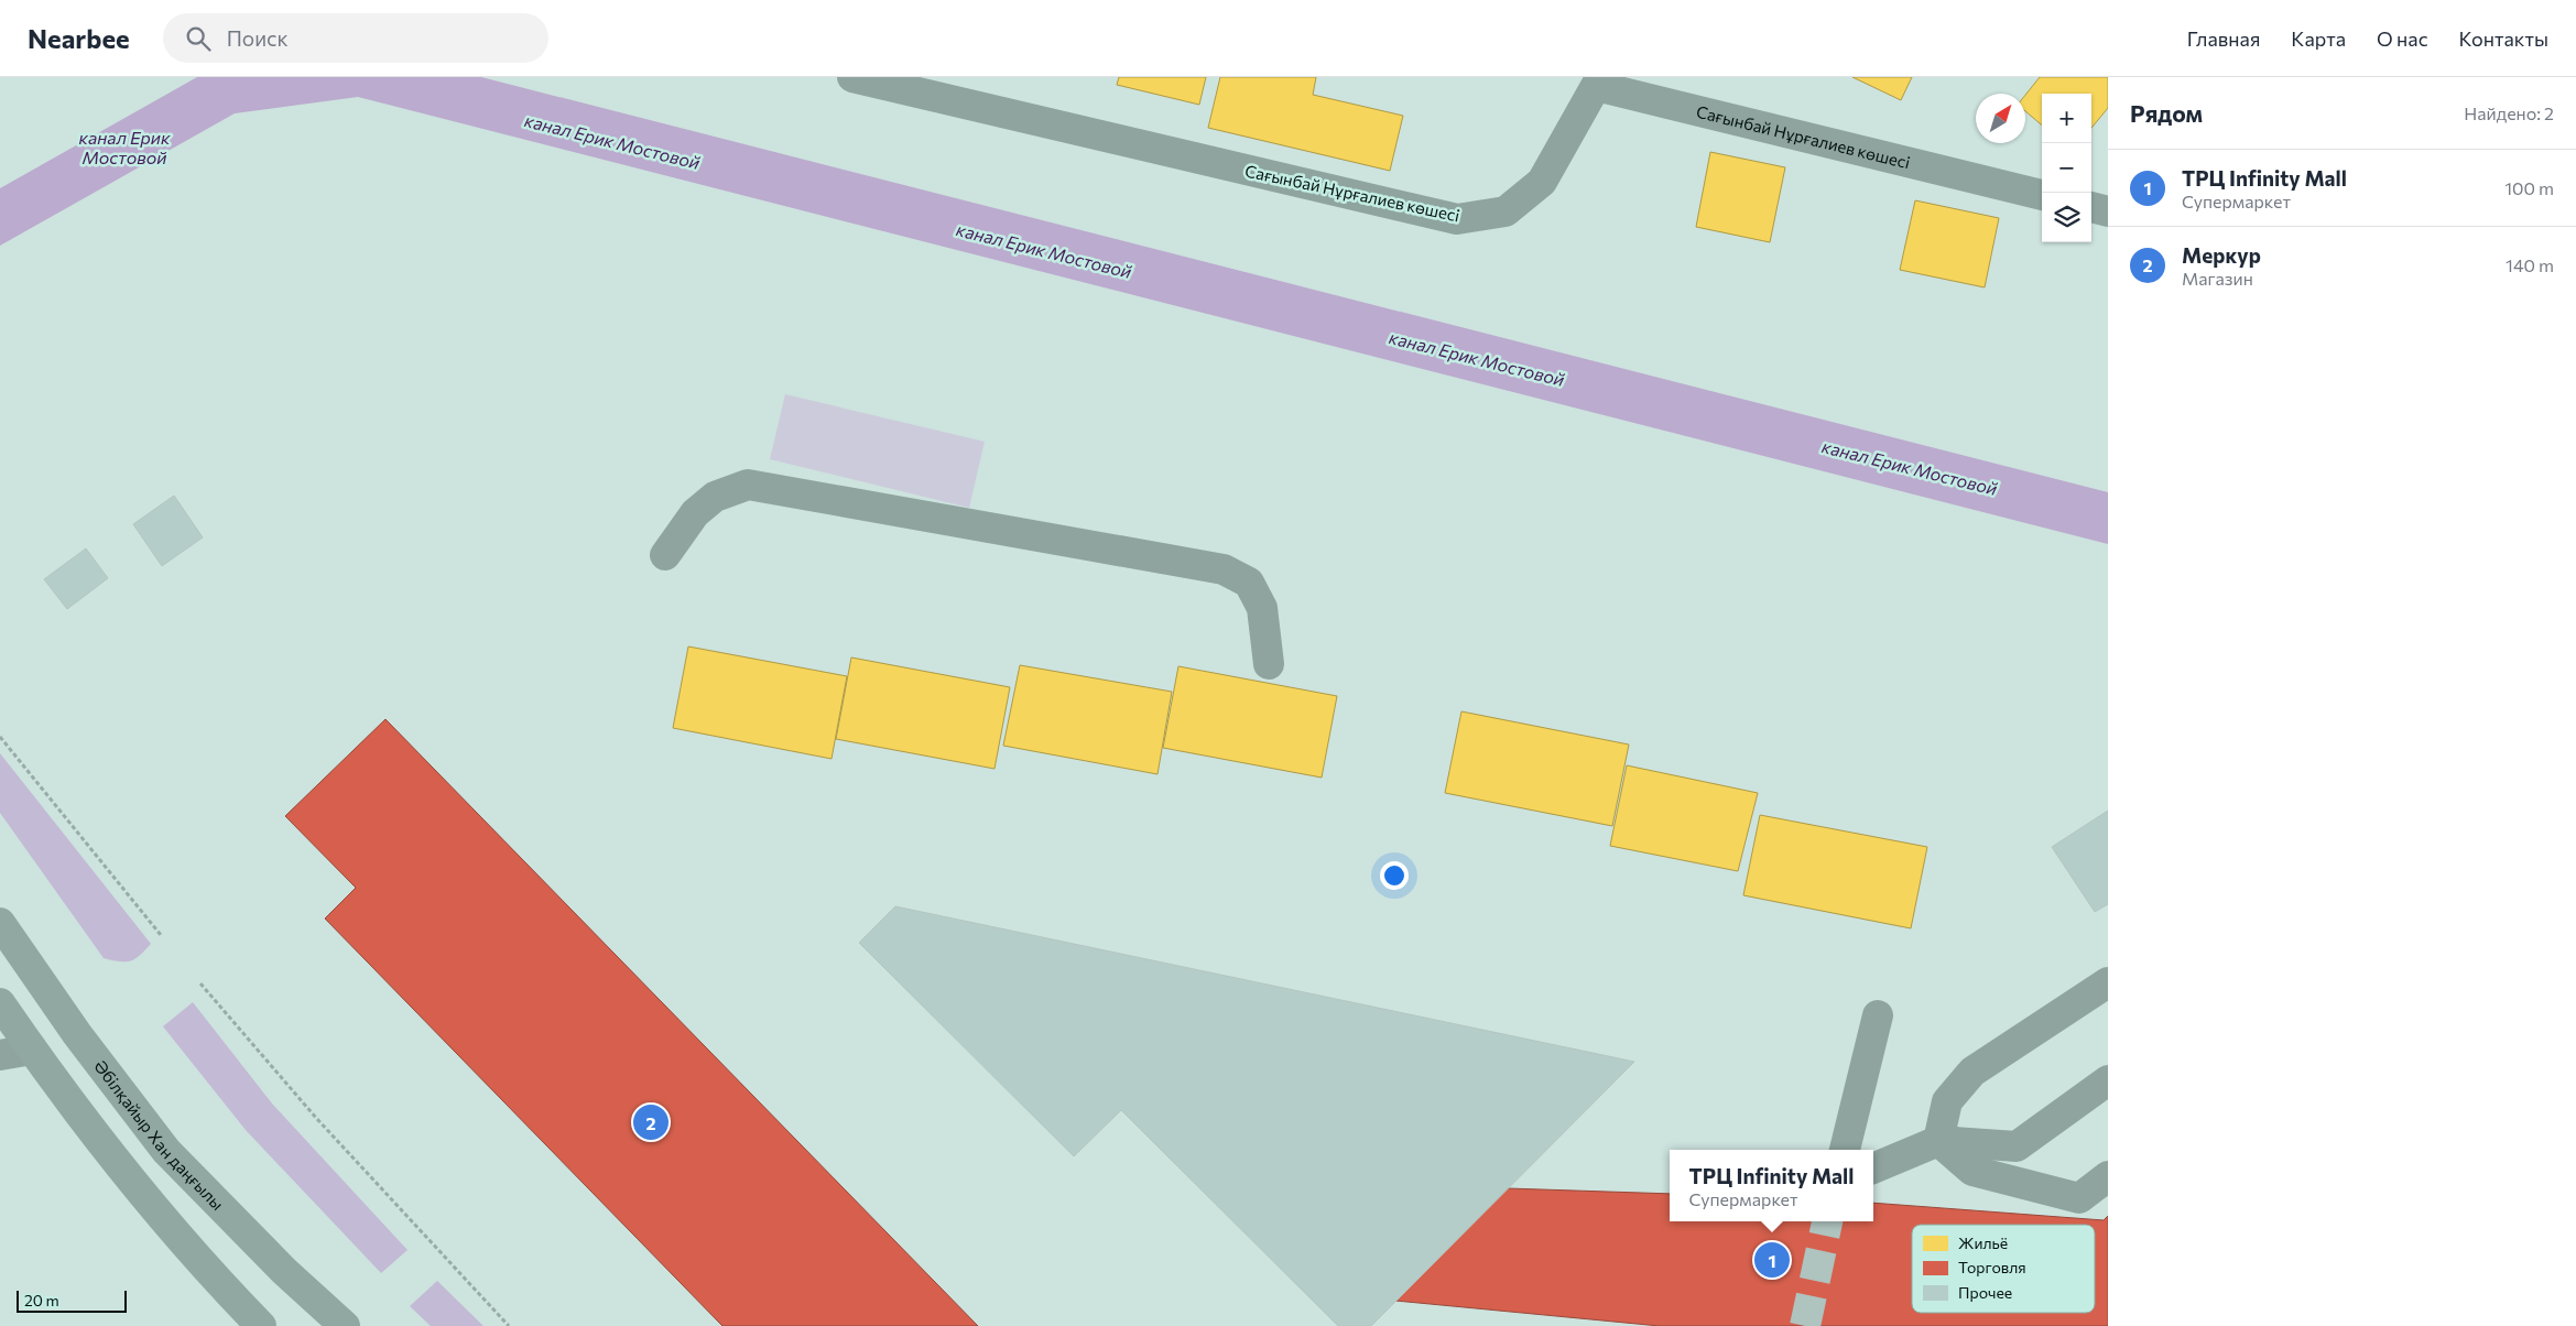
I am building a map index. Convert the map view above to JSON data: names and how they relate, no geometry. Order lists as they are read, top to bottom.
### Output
{
  "streets": {
    "main road": ["Әбілқайыр Хан даңғылы"],
    "street": ["Сағынбай Нұрғалиев көшесі"]
  },
  "water": ["канал Ерик Мостовой"],
  "legend": ["Жильё", "Торговля", "Прочее"],
  "scale_bar": "20 m",
  "north": "top right",
  "page": {
    "header": "Nearbee",
    "search": "Поиск",
    "nav": [
      "Главная",
      "Карта",
      "О нас",
      "Контакты"
    ],
    "heading": ["Рядом", "Найдено: 2"],
    "map_buttons": ["+", "−"],
    "list": [
      {
        "mark": "1",
        "name": "ТРЦ Infinity Mall",
        "note": "Супермаркет",
        "value": "100 m"
      },
      {
        "mark": "2",
        "name": "Меркур",
        "note": "Магазин",
        "value": "140 m"
      }
    ],
    "pins": ["2", "1"],
    "popup": ["ТРЦ Infinity Mall", "Супермаркет"],
    "scale": "20 m"
  }
}
